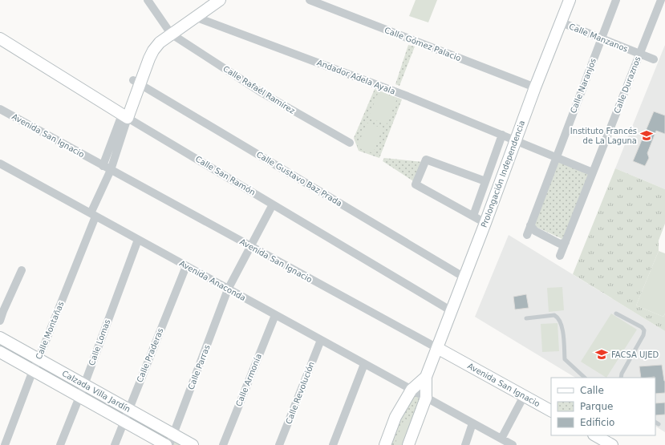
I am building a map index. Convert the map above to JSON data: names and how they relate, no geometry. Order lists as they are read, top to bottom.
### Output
{
  "streets": {
    "street": [
      "Calle Manzanos",
      "Calle Gómez Palacio",
      "Andador Adela Ayala",
      "Calle Duraznos",
      "Calle Naranjos",
      "Calle Rafaél Ramírez",
      "Avenida San Ignacio",
      "Prolongación Independencia",
      "Calle San Ramón",
      "Calle Gustavo Baz Prada",
      "Avenida Anaconda",
      "Calle Montañas",
      "Calle Lomas",
      "Calle Praderas",
      "Calle Parras",
      "Calle Armonía",
      "Calzada Villa Jardín",
      "Calle Revolución"
    ]
  },
  "crossings": [
    ["Calle Manzanos", "Calle Duraznos"],
    ["Calle Manzanos", "Calle Naranjos"],
    ["Calle Manzanos", "Prolongación Independencia"],
    ["Calle Gómez Palacio", "Prolongación Independencia"],
    ["Andador Adela Ayala", "Calle Duraznos"],
    ["Andador Adela Ayala", "Calle Naranjos"],
    ["Andador Adela Ayala", "Prolongación Independencia"],
    ["Avenida San Ignacio", "Prolongación Independencia"],
    ["Avenida San Ignacio", "Calle Montañas"],
    ["Avenida San Ignacio", "Calle Parras"],
    ["Prolongación Independencia", "Calle San Ramón"],
    ["Prolongación Independencia", "Calle Gustavo Baz Prada"],
    ["Calle San Ramón", "Calle Montañas"],
    ["Calle San Ramón", "Calle Parras"],
    ["Avenida Anaconda", "Calle Montañas"],
    ["Avenida Anaconda", "Calle Lomas"],
    ["Avenida Anaconda", "Calle Praderas"],
    ["Avenida Anaconda", "Calle Parras"],
    ["Avenida Anaconda", "Calle Armonía"],
    ["Avenida Anaconda", "Calle Revolución"],
    ["Calle Montañas", "Calzada Villa Jardín"],
    ["Calle Lomas", "Calzada Villa Jardín"],
    ["Calle Praderas", "Calzada Villa Jardín"],
    ["Calle Parras", "Calzada Villa Jardín"]
  ],
  "places": {
    "school or university": ["Instituto Francés de La Laguna", "FACSA UJED"]
  },
  "legend": ["Calle", "Parque", "Edificio"]
}
